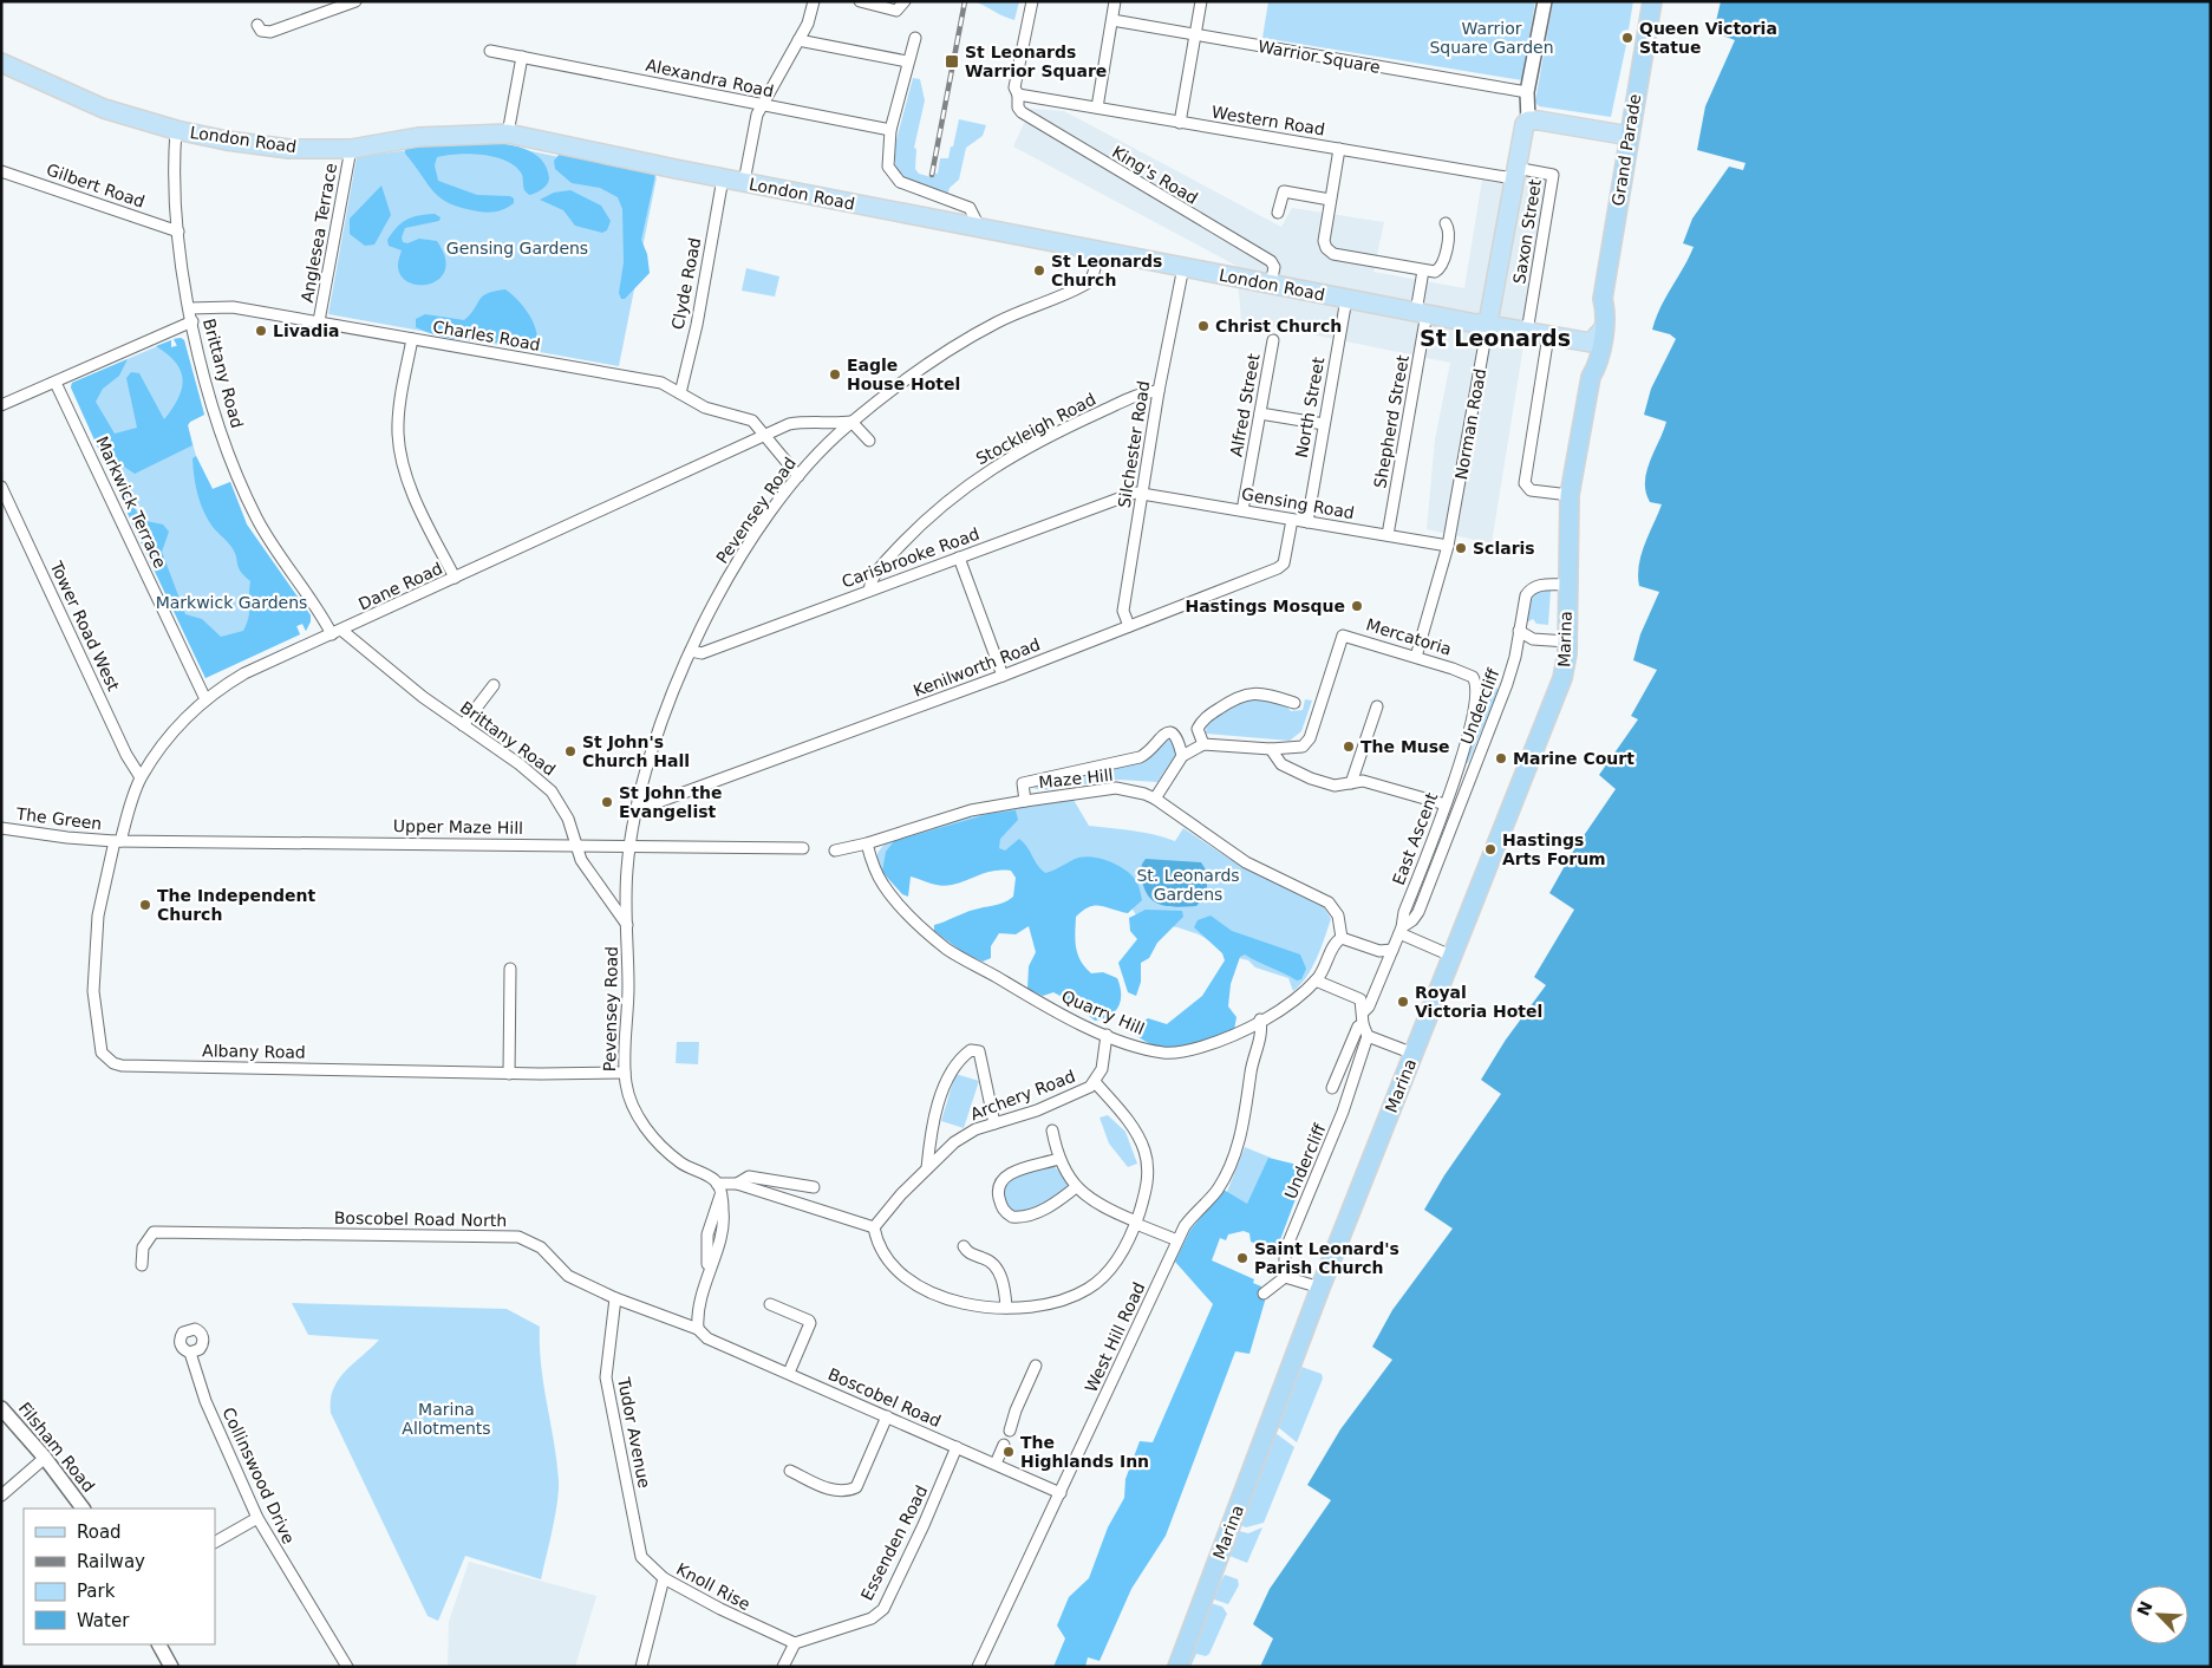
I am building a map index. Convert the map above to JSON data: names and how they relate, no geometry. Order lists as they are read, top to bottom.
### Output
{
  "streets": {
    "highway": ["Grand Parade", "Marina"],
    "main road": ["London Road", "Norman Road"],
    "street": [
      "Warrior Square",
      "Alexandra Road",
      "Western Road",
      "King's Road",
      "Gilbert Road",
      "Saxon Street",
      "Anglesea Terrace",
      "Clyde Road",
      "Charles Road",
      "Brittany Road",
      "Alfred Street",
      "North Street",
      "Shepherd Street",
      "Stockleigh Road",
      "Silchester Road",
      "Markwick Terrace",
      "Gensing Road",
      "Pevensey Road",
      "Carisbrooke Road",
      "Dane Road",
      "Tower Road West",
      "Mercatoria",
      "Kenilworth Road",
      "Undercliff",
      "Maze Hill",
      "The Green",
      "Upper Maze Hill",
      "East Ascent",
      "Quarry Hill",
      "Albany Road",
      "Archery Road",
      "Boscobel Road North",
      "West Hill Road",
      "Boscobel Road",
      "Tudor Avenue",
      "Filsham Road",
      "Collinswood Drive",
      "Essenden Road",
      "Knoll Rise"
    ]
  },
  "crossings": [
    ["Western Road", "King's Road"],
    ["Western Road", "Saxon Street"],
    ["Western Road", "Norman Road"],
    ["London Road", "Grand Parade"],
    ["London Road", "King's Road"],
    ["London Road", "Saxon Street"],
    ["London Road", "Anglesea Terrace"],
    ["London Road", "Clyde Road"],
    ["London Road", "Brittany Road"],
    ["London Road", "North Street"],
    ["London Road", "Shepherd Street"],
    ["London Road", "Norman Road"],
    ["London Road", "Silchester Road"],
    ["London Road", "Pevensey Road"],
    ["Grand Parade", "Marina"],
    ["Gilbert Road", "Brittany Road"],
    ["Saxon Street", "Norman Road"],
    ["Anglesea Terrace", "Charles Road"],
    ["Clyde Road", "Charles Road"],
    ["Charles Road", "Brittany Road"],
    ["Charles Road", "Pevensey Road"],
    ["Charles Road", "Dane Road"],
    ["Brittany Road", "Pevensey Road"],
    ["Brittany Road", "Dane Road"],
    ["Brittany Road", "Upper Maze Hill"],
    ["Alfred Street", "Gensing Road"],
    ["North Street", "Gensing Road"],
    ["Shepherd Street", "Gensing Road"],
    ["Norman Road", "Gensing Road"],
    ["Norman Road", "Mercatoria"],
    ["Stockleigh Road", "Silchester Road"],
    ["Stockleigh Road", "Carisbrooke Road"],
    ["Silchester Road", "Gensing Road"],
    ["Silchester Road", "Carisbrooke Road"],
    ["Silchester Road", "Kenilworth Road"],
    ["Markwick Terrace", "Dane Road"],
    ["Gensing Road", "Carisbrooke Road"],
    ["Gensing Road", "Kenilworth Road"],
    ["Pevensey Road", "Carisbrooke Road"],
    ["Pevensey Road", "Kenilworth Road"],
    ["Pevensey Road", "Upper Maze Hill"],
    ["Pevensey Road", "Albany Road"],
    ["Dane Road", "Tower Road West"],
    ["Dane Road", "The Green"],
    ["Dane Road", "Upper Maze Hill"],
    ["Dane Road", "Albany Road"],
    ["Mercatoria", "East Ascent"],
    ["Marina", "Undercliff"],
    ["Undercliff", "East Ascent"],
    ["Maze Hill", "Quarry Hill"],
    ["The Green", "Upper Maze Hill"],
    ["The Green", "Albany Road"],
    ["Upper Maze Hill", "Albany Road"],
    ["Quarry Hill", "Archery Road"],
    ["Quarry Hill", "West Hill Road"],
    ["Boscobel Road North", "Boscobel Road"],
    ["Boscobel Road North", "Tudor Avenue"],
    ["West Hill Road", "Boscobel Road"],
    ["Boscobel Road", "Essenden Road"],
    ["Tudor Avenue", "Knoll Rise"],
    ["Essenden Road", "Knoll Rise"]
  ],
  "districts": ["St Leonards"],
  "parks": [
    "Warrior Square Garden",
    "Gensing Gardens",
    "Markwick Gardens",
    "St. Leonards Gardens",
    "Marina Allotments"
  ],
  "places": {
    "other": [
      "Queen Victoria Statue",
      "St Leonards Church",
      "Christ Church",
      "Livadia",
      "Eagle House Hotel",
      "Sclaris",
      "Hastings Mosque",
      "The Muse",
      "St John's Church Hall",
      "Marine Court",
      "St John the Evangelist",
      "Hastings Arts Forum",
      "The Independent Church",
      "Royal Victoria Hotel",
      "Saint Leonard's Parish Church",
      "The Highlands Inn"
    ],
    "transit": ["St Leonards Warrior Square"]
  },
  "legend": [
    "Road",
    "Railway",
    "Park",
    "Water"
  ],
  "north": "top left"
}
